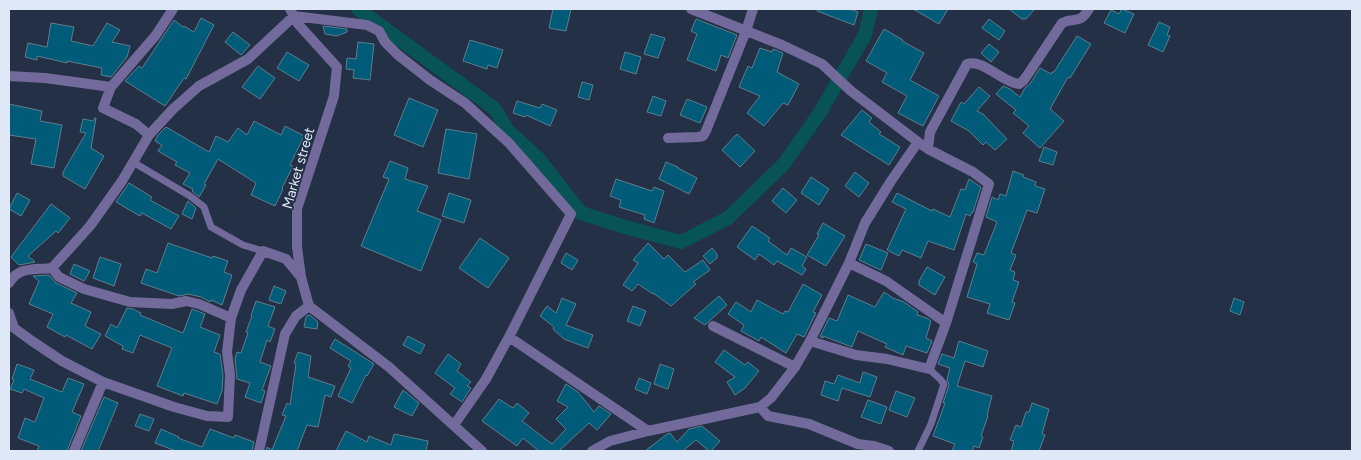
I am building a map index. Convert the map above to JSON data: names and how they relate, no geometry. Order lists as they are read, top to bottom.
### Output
{
  "streets": {
    "street": ["Market street"]
  }
}
